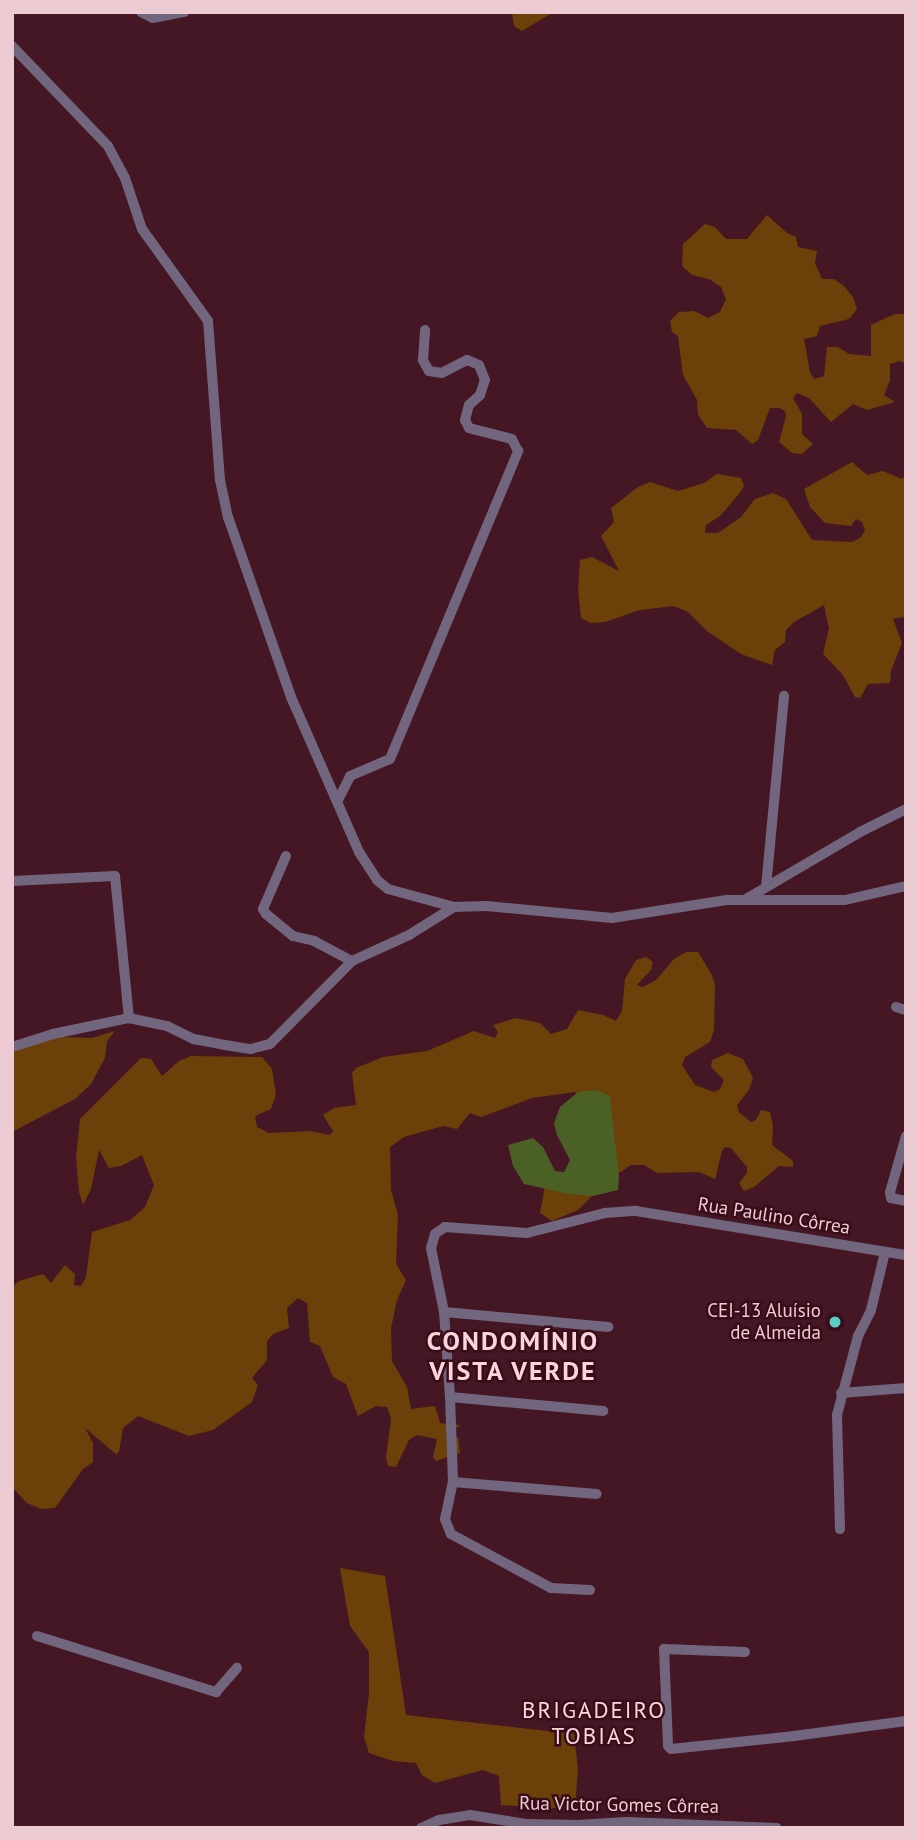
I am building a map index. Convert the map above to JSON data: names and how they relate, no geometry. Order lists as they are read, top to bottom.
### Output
{
  "streets": {
    "street": ["Rua Paulino Côrrea", "Rua Victor Gomes Côrrea"]
  },
  "districts": ["CONDOMÍNIO VISTA VERDE", "BRIGADEIRO TOBIAS"],
  "places": ["CEI-13 Aluísio de Almeida"]
}
